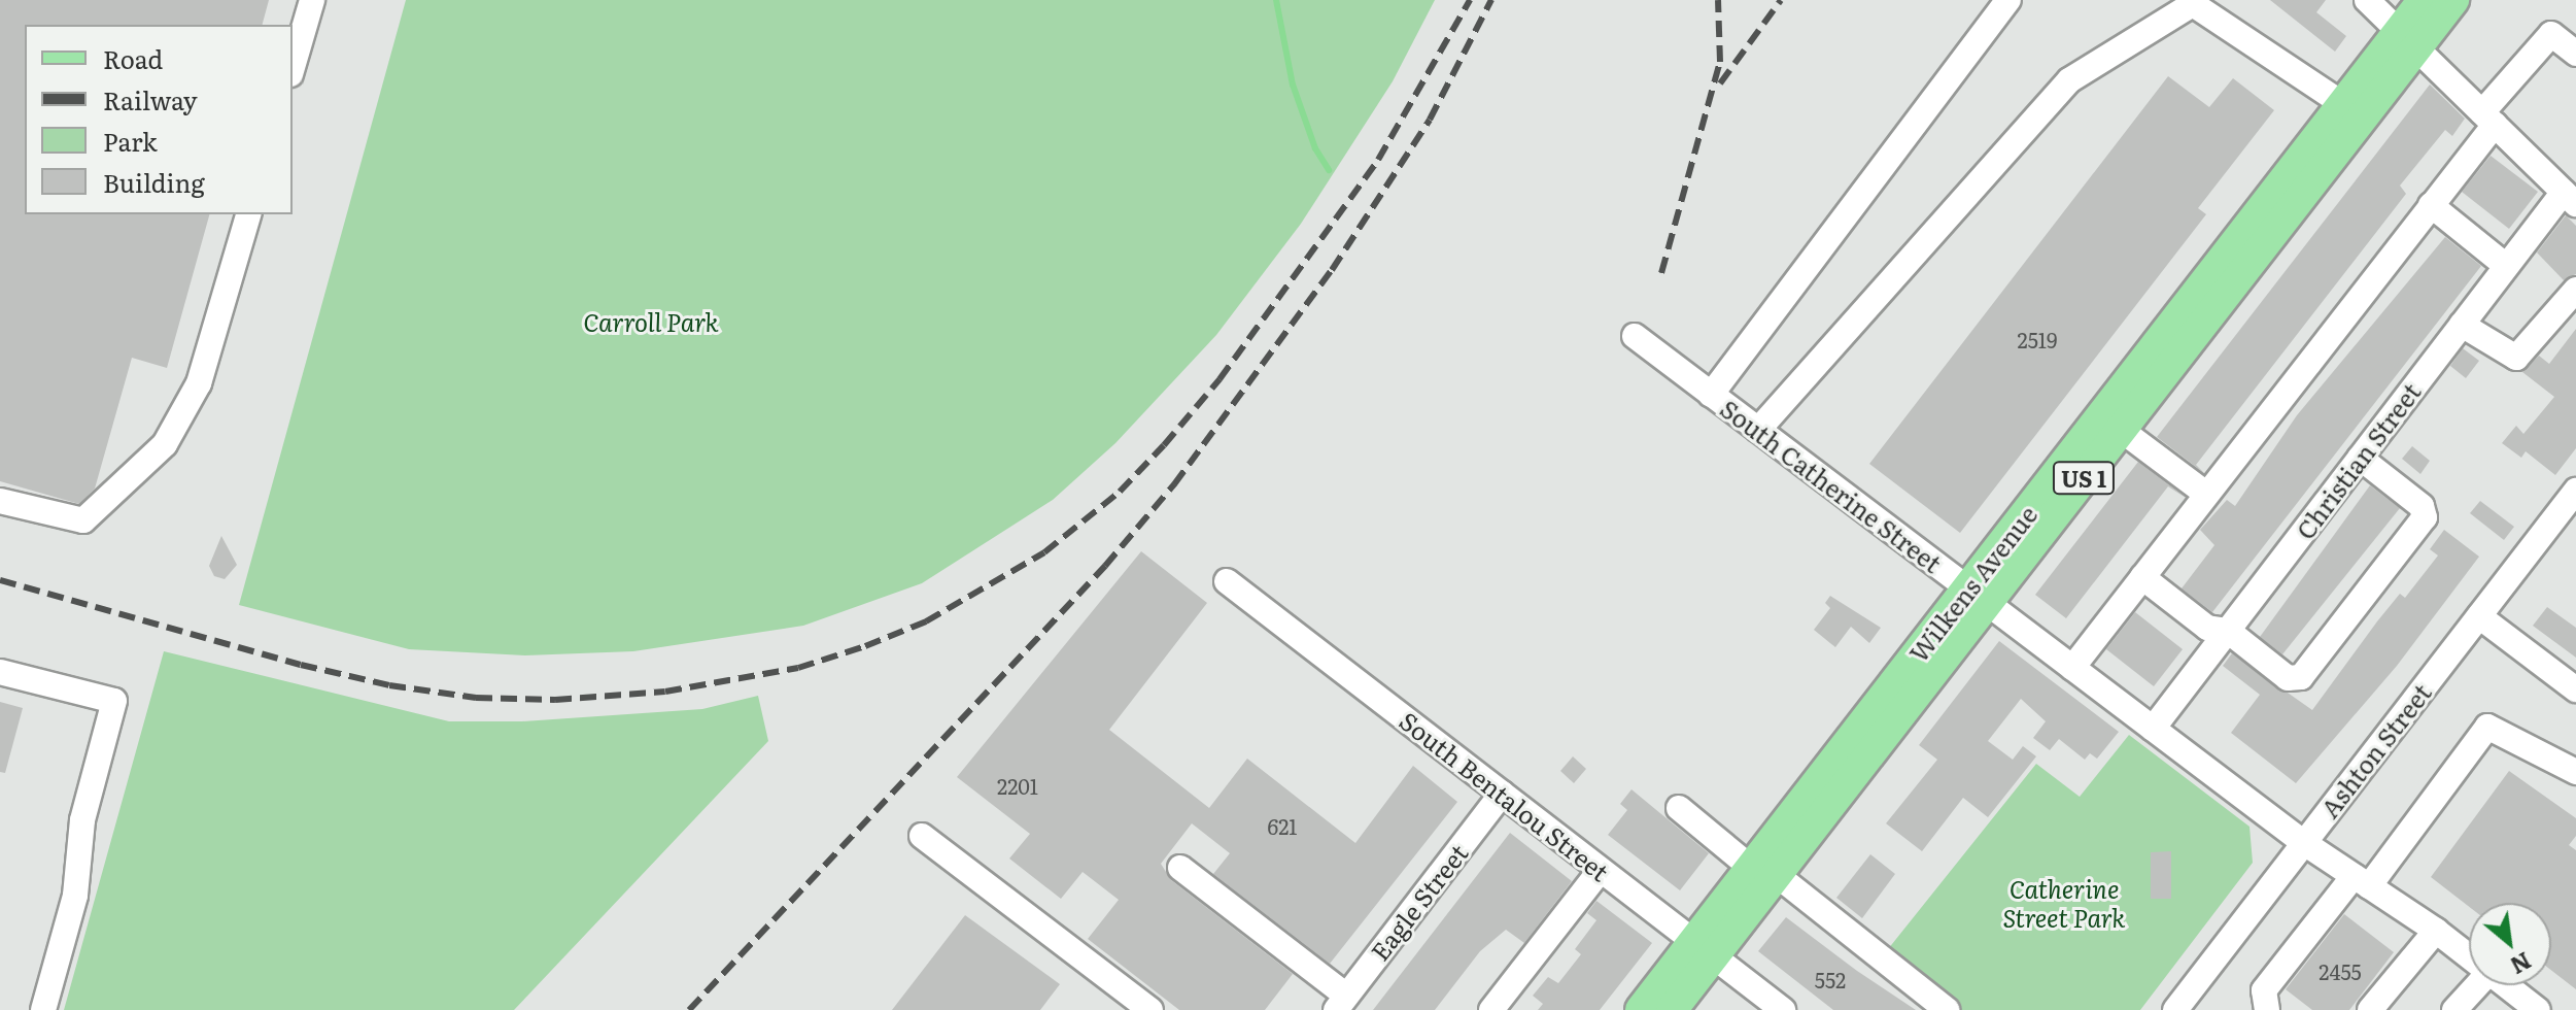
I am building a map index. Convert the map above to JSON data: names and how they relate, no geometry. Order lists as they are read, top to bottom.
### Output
{
  "streets": {
    "main road": ["US 1", "Wilkens Avenue"],
    "street": [
      "Christian Street",
      "South Catherine Street",
      "Ashton Street",
      "South Bentalou Street",
      "Eagle Street"
    ]
  },
  "crossings": [
    ["Christian Street", "South Catherine Street"],
    ["South Catherine Street", "Wilkens Avenue"],
    ["South Catherine Street", "Ashton Street"],
    ["Wilkens Avenue", "South Bentalou Street"],
    ["South Bentalou Street", "Eagle Street"]
  ],
  "parks": ["Carroll Park", "Catherine Street Park"],
  "house_numbers": [
    "2519",
    "2201",
    "621",
    "2455",
    "552"
  ],
  "legend": [
    "Road",
    "Railway",
    "Park",
    "Building"
  ],
  "north": "bottom right"
}
